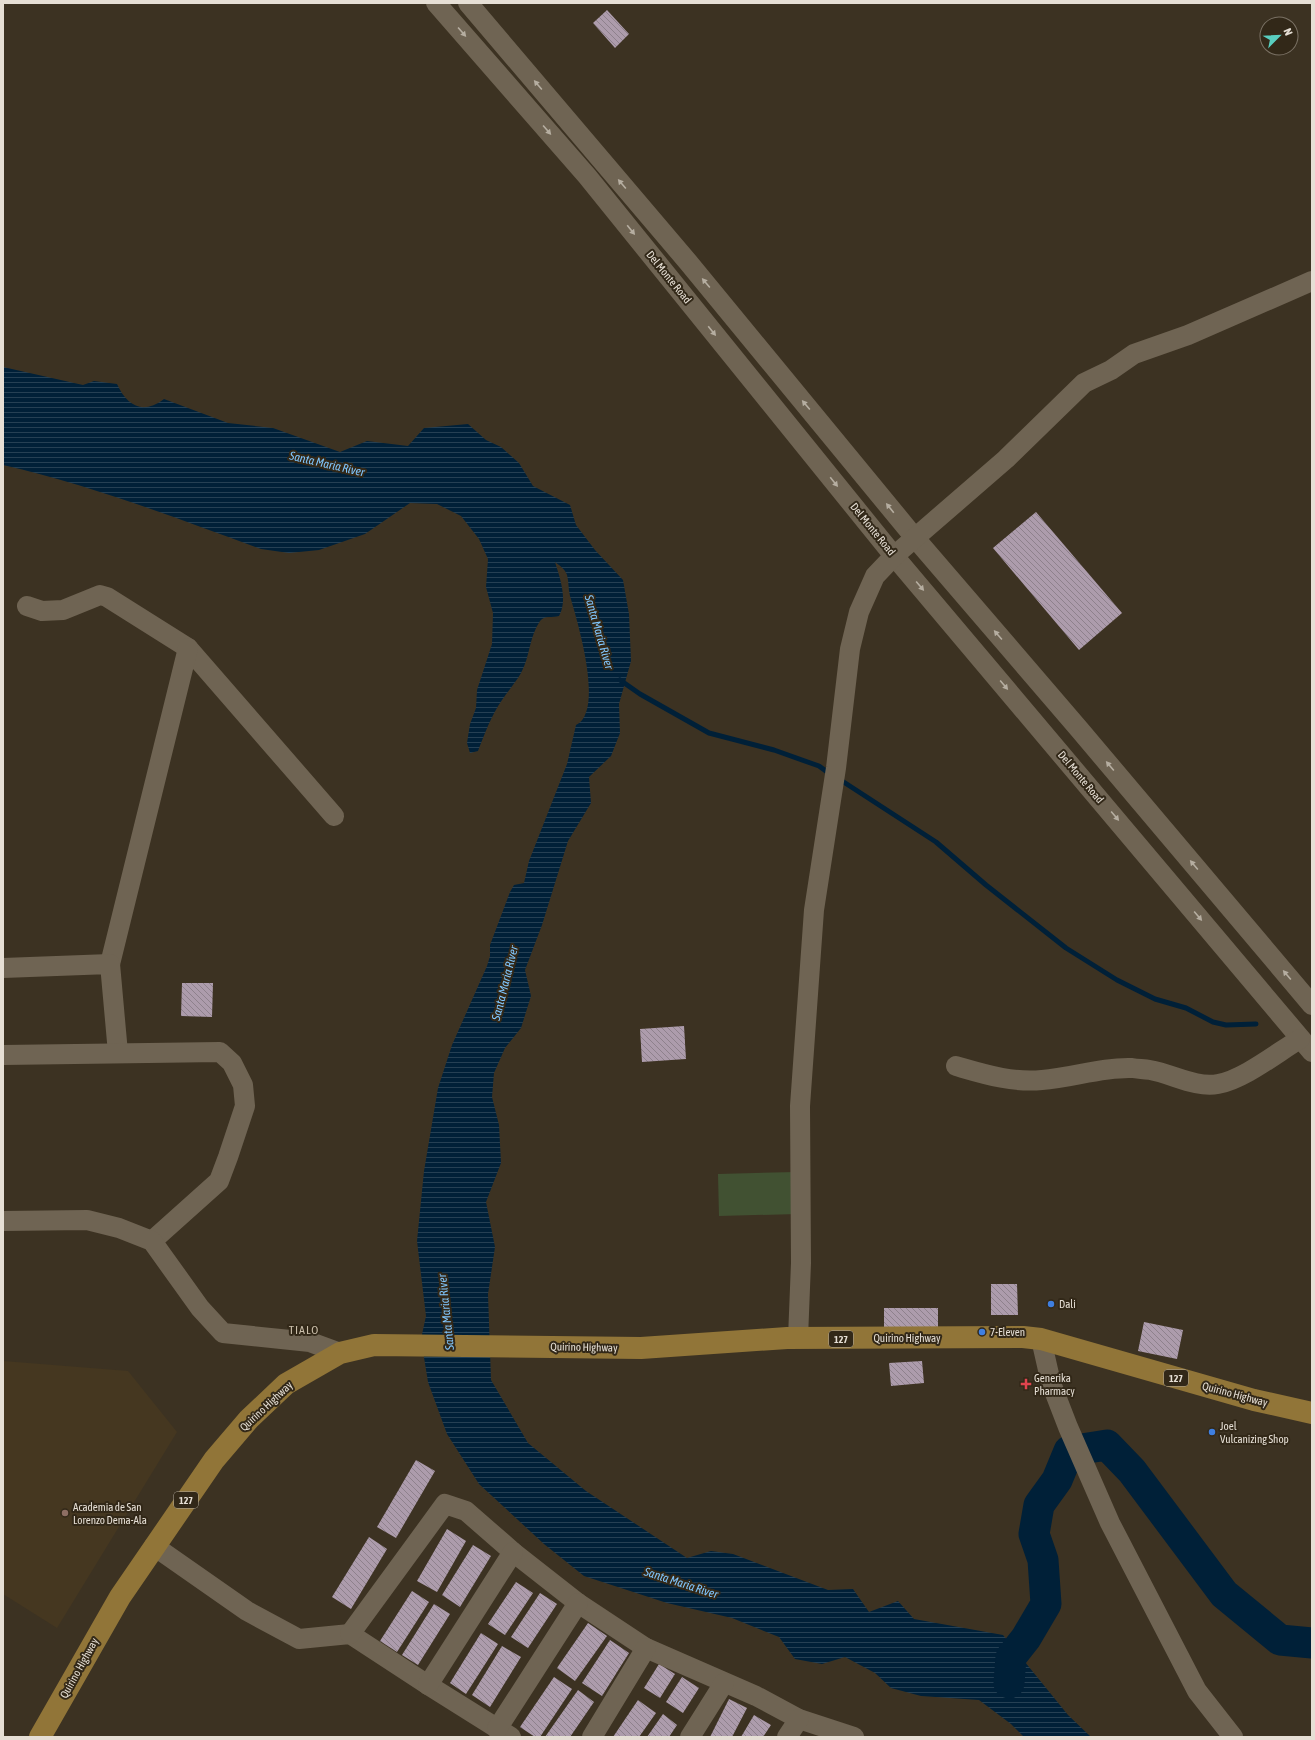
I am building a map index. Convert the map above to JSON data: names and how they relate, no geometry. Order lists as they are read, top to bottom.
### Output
{
  "streets": {
    "main road": ["Quirino Highway", "127"],
    "street": ["Del Monte Road"]
  },
  "districts": ["TIALO"],
  "water": ["Santa Maria River"],
  "places": {
    "other": [
      "Dali",
      "7-Eleven",
      "Joel Vulcanizing Shop",
      "Academia de San Lorenzo Dema-Ala"
    ],
    "health": ["Generika Pharmacy"]
  },
  "north": "top right"
}
